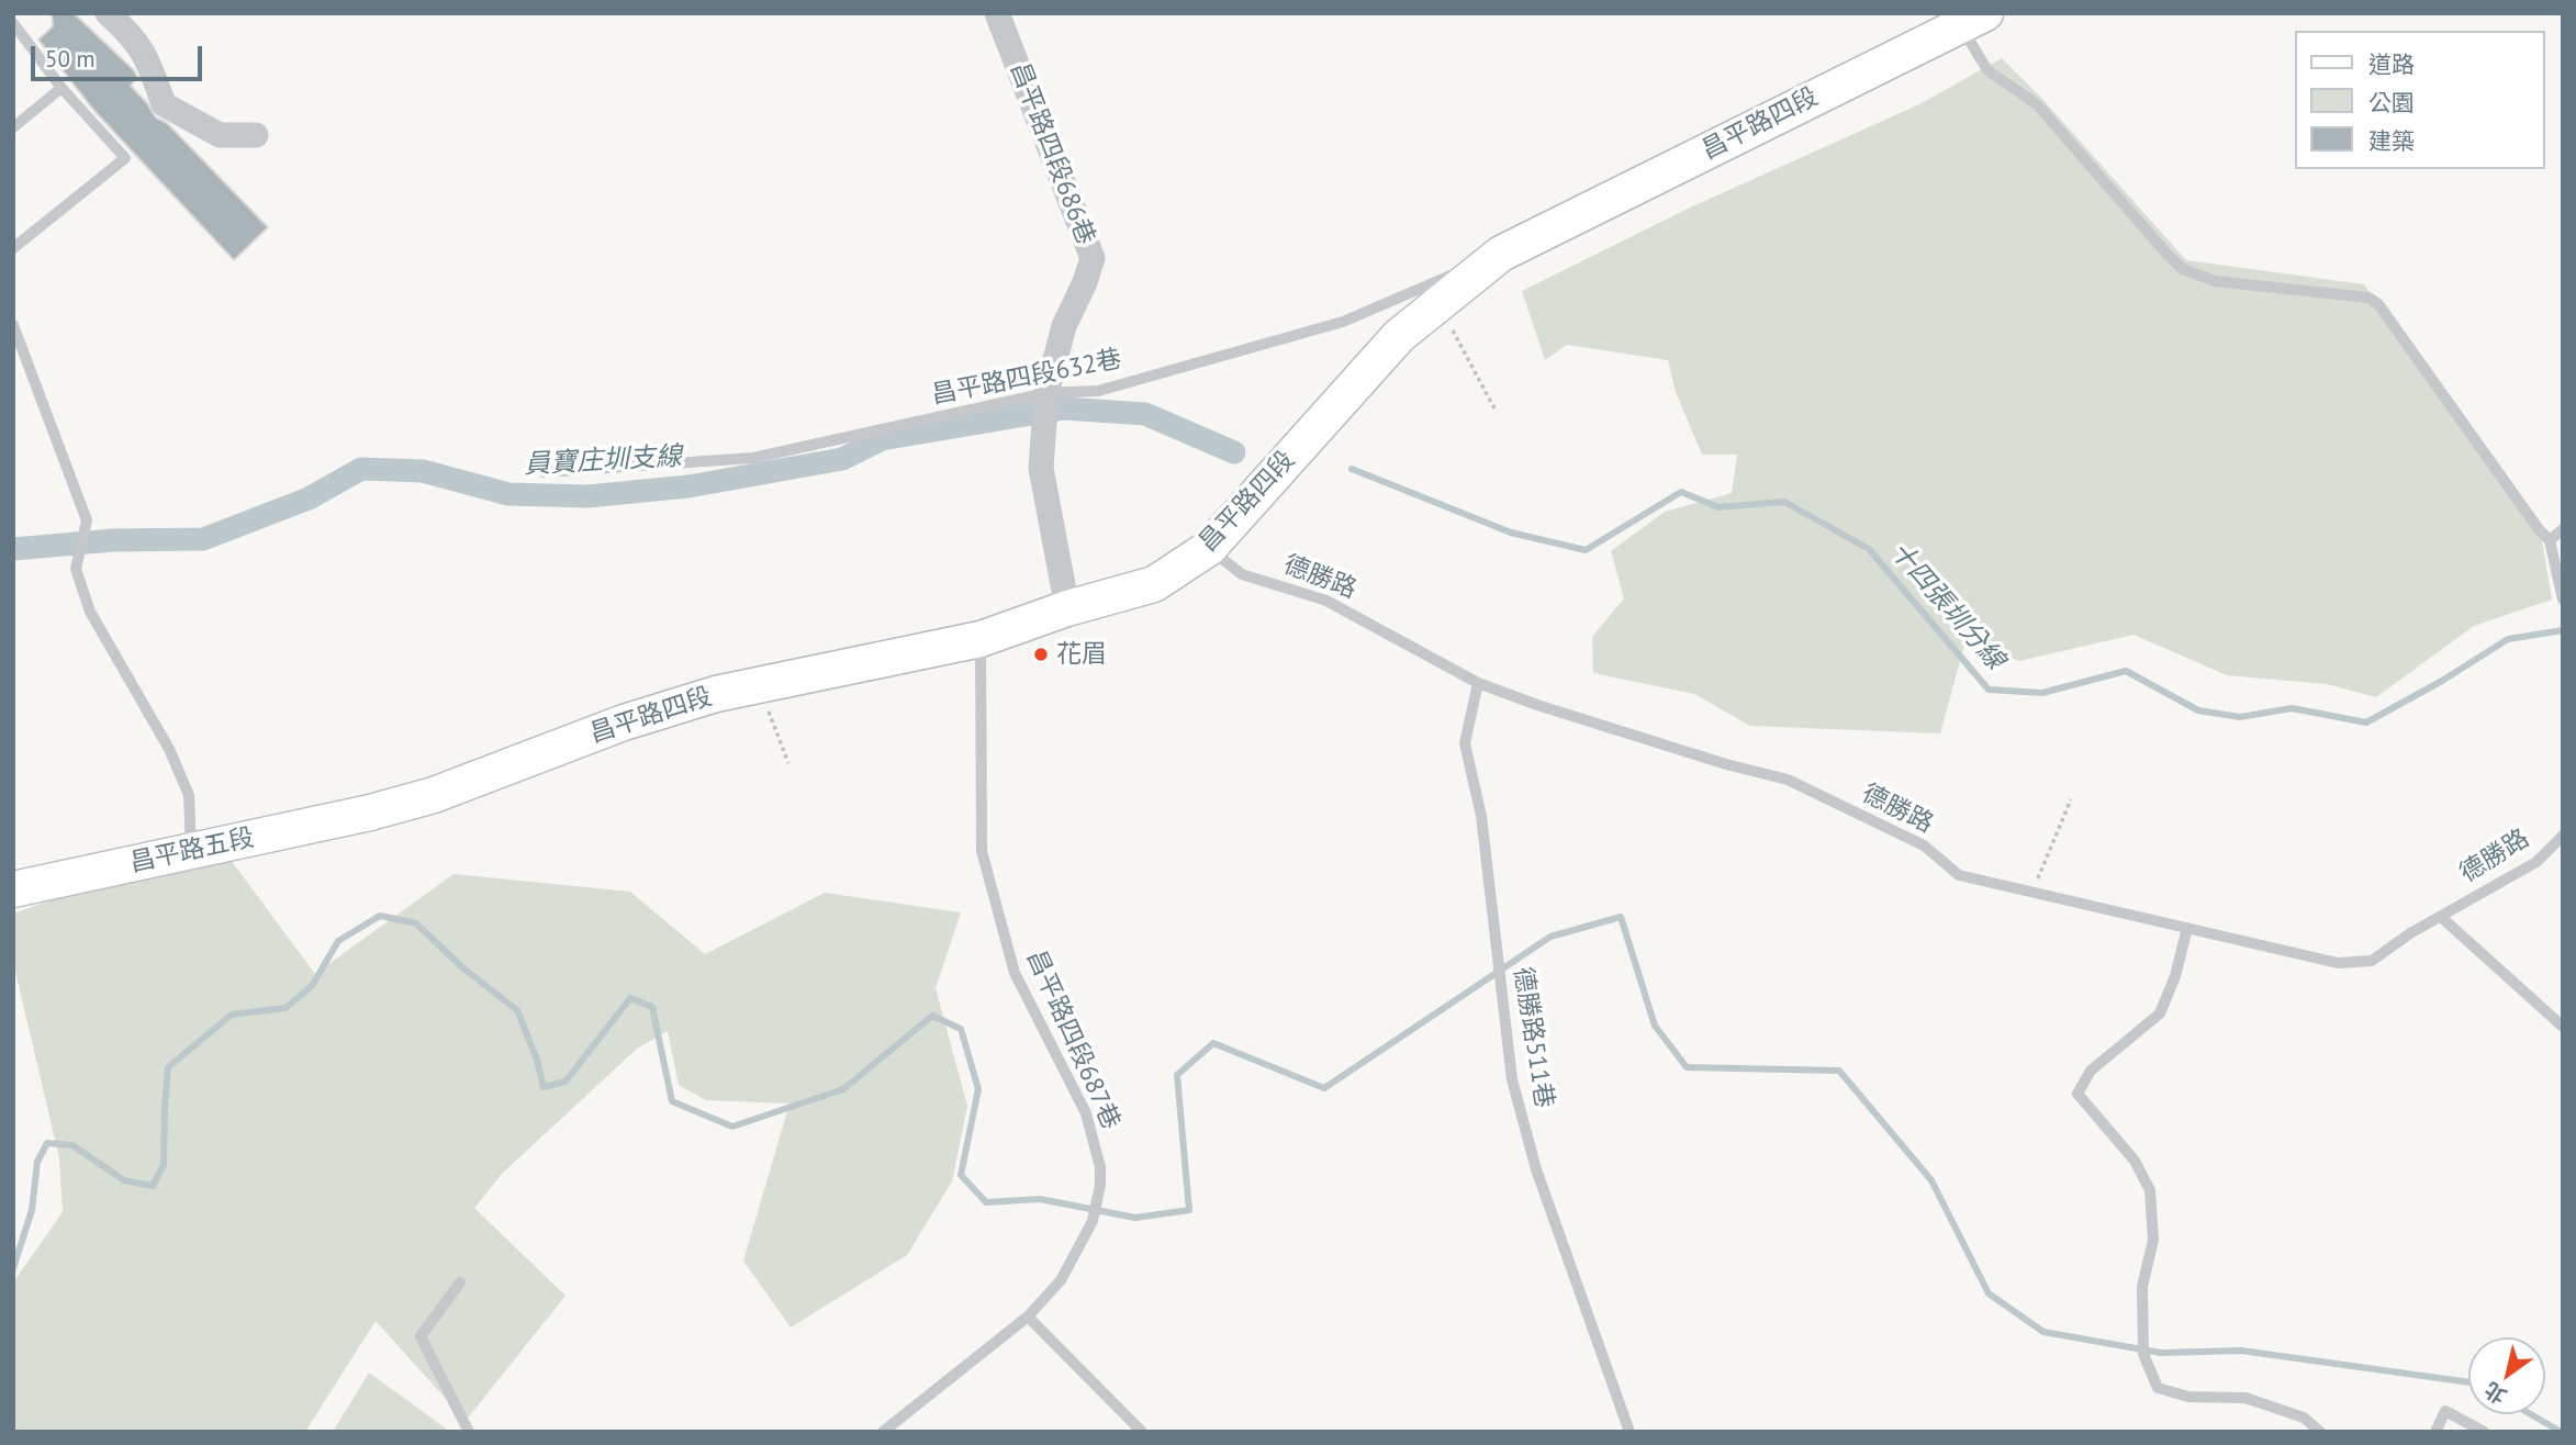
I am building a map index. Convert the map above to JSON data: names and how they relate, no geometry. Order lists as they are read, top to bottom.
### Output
{
  "streets": {
    "street": ["昌平路四段", "昌平路四段686巷", "昌平路五段"],
    "lane": [
      "昌平路四段632巷",
      "德勝路",
      "德勝路511巷",
      "昌平路四段687巷"
    ]
  },
  "crossings": [
    ["昌平路四段", "昌平路四段686巷"],
    ["昌平路四段", "昌平路四段632巷"],
    ["昌平路四段", "德勝路"],
    ["昌平路四段", "昌平路五段"],
    ["昌平路四段", "昌平路四段687巷"],
    ["昌平路四段686巷", "昌平路四段632巷"],
    ["德勝路", "德勝路511巷"]
  ],
  "water": ["員寶庄圳支線", "十四張圳分線"],
  "places": ["花眉"],
  "legend": ["道路", "公園", "建築"],
  "scale_bar": "50 m",
  "north": "bottom left"
}
